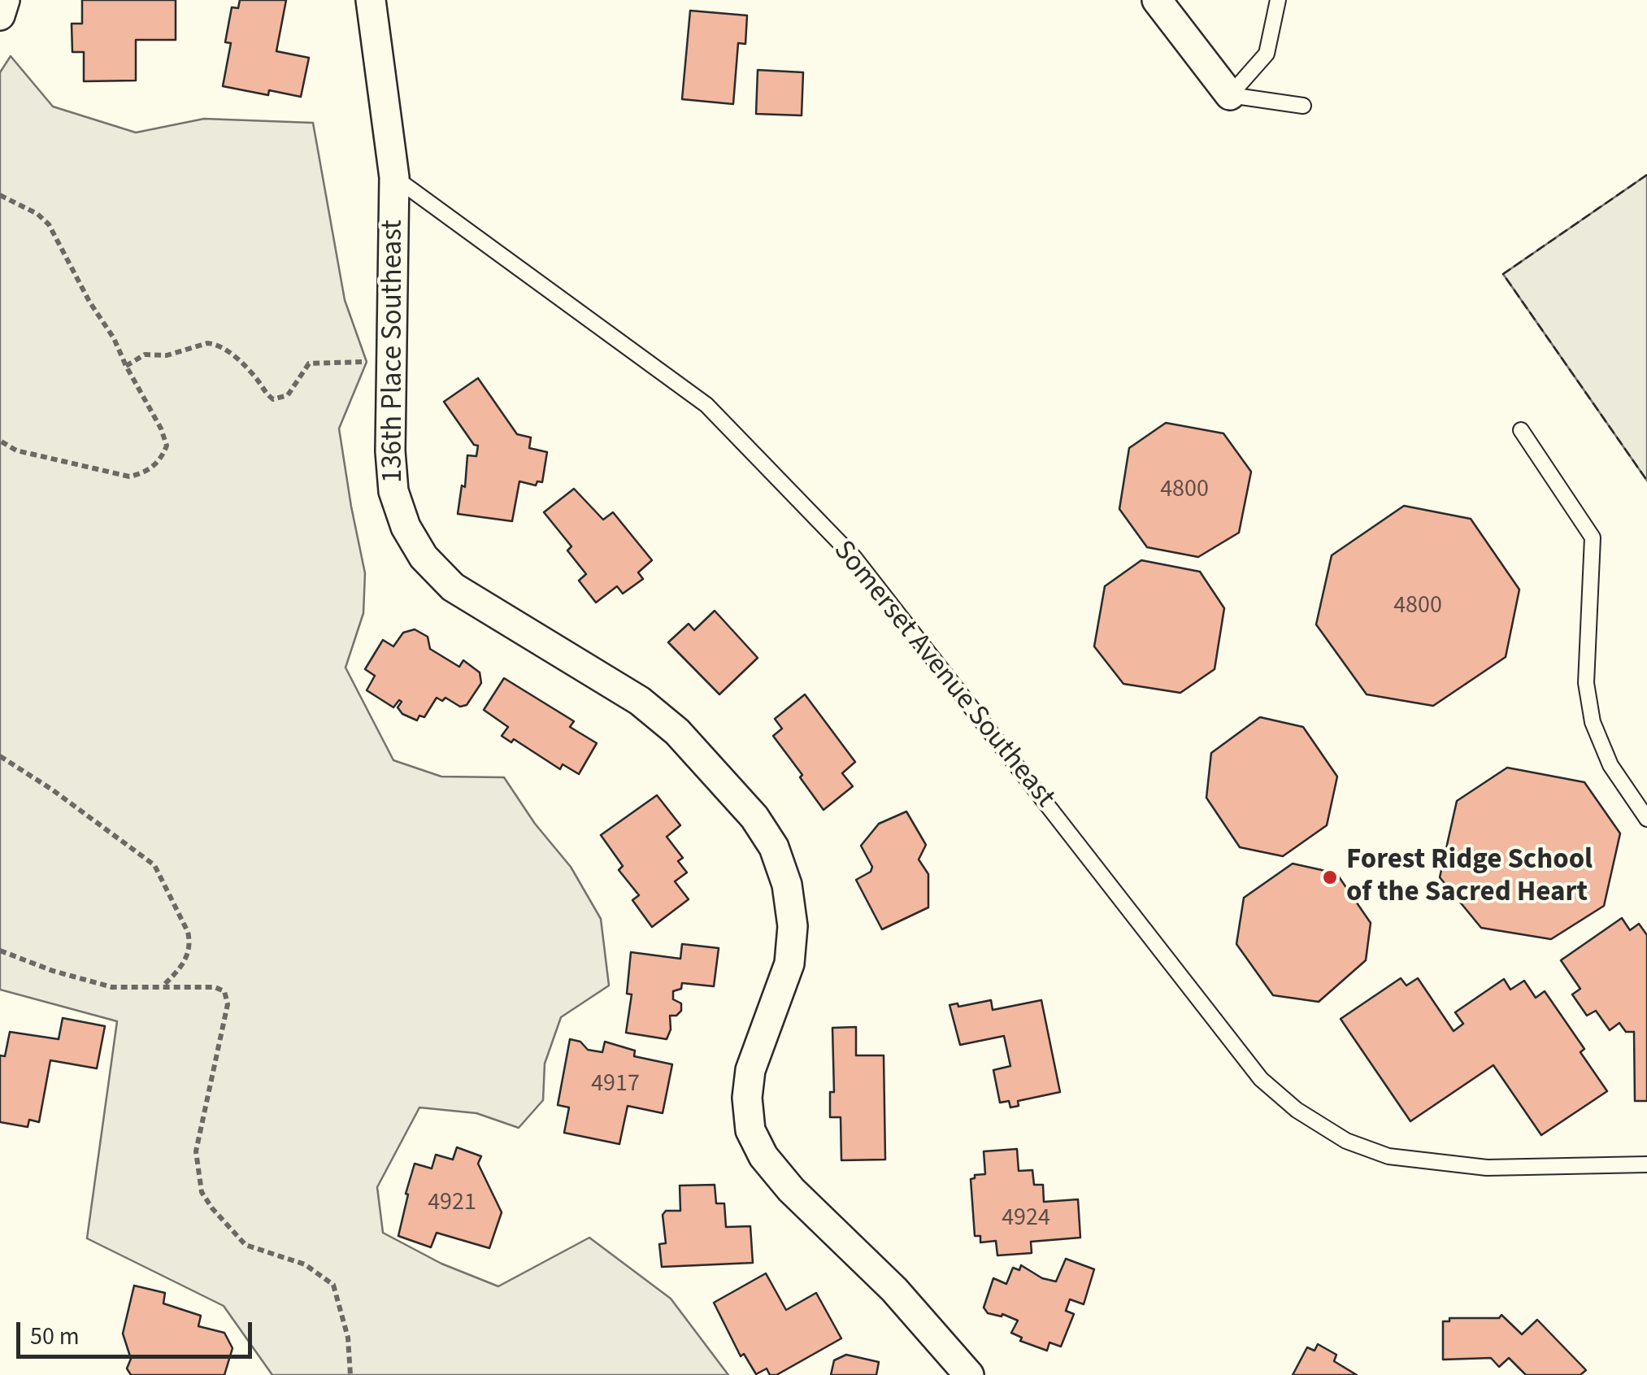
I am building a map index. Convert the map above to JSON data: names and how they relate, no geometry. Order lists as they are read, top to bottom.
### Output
{
  "streets": {
    "street": ["136th Place Southeast"],
    "lane": ["Somerset Avenue Southeast"]
  },
  "crossings": [
    ["136th Place Southeast", "Somerset Avenue Southeast"]
  ],
  "places": ["Forest Ridge School of the Sacred Heart"],
  "house_numbers": [
    "4800",
    "4800",
    "4917",
    "4921",
    "4924"
  ],
  "scale_bar": "50 m"
}
